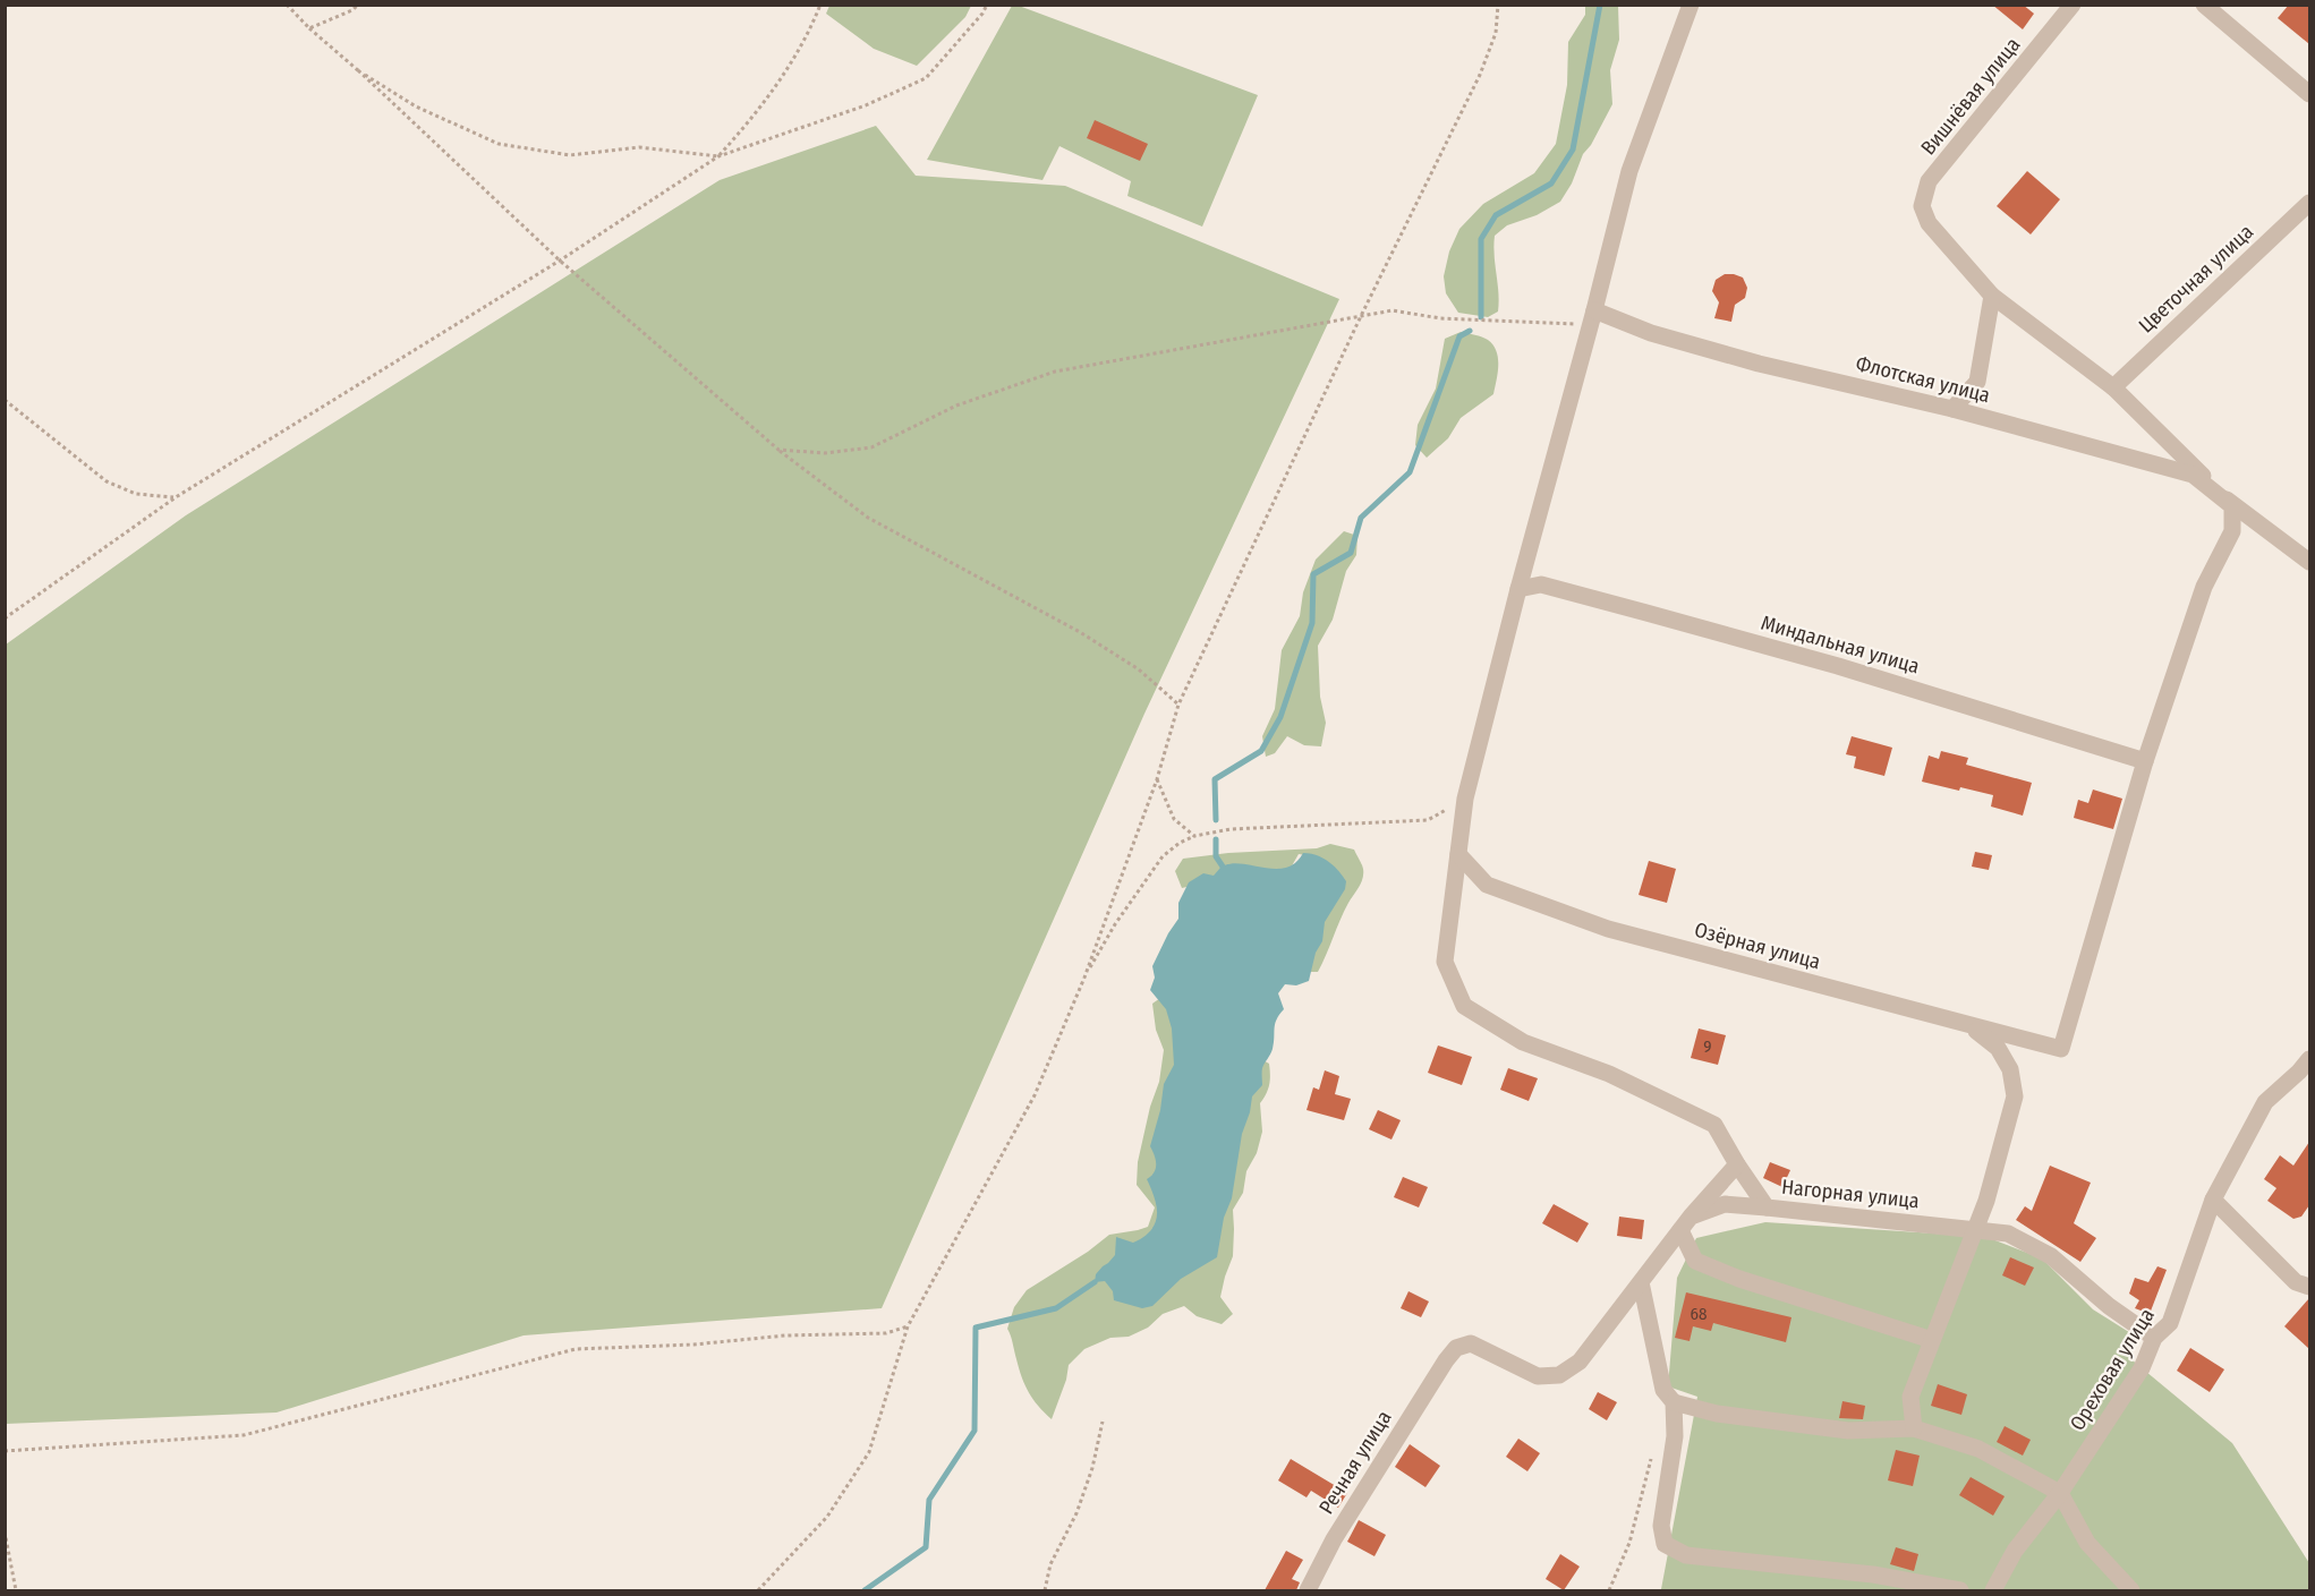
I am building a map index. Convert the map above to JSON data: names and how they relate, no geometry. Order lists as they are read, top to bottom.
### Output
{
  "streets": {
    "street": [
      "Вишнёвая улица",
      "Цветочная улица",
      "Флотская улица",
      "Миндальная улица",
      "Озёрная улица",
      "Нагорная улица",
      "Ореховая улица",
      "Речная улица"
    ]
  },
  "crossings": [
    ["Миндальная улица", "Озёрная улица"],
    ["Озёрная улица", "Нагорная улица"],
    ["Нагорная улица", "Ореховая улица"]
  ],
  "house_numbers": ["9", "68"]
}
